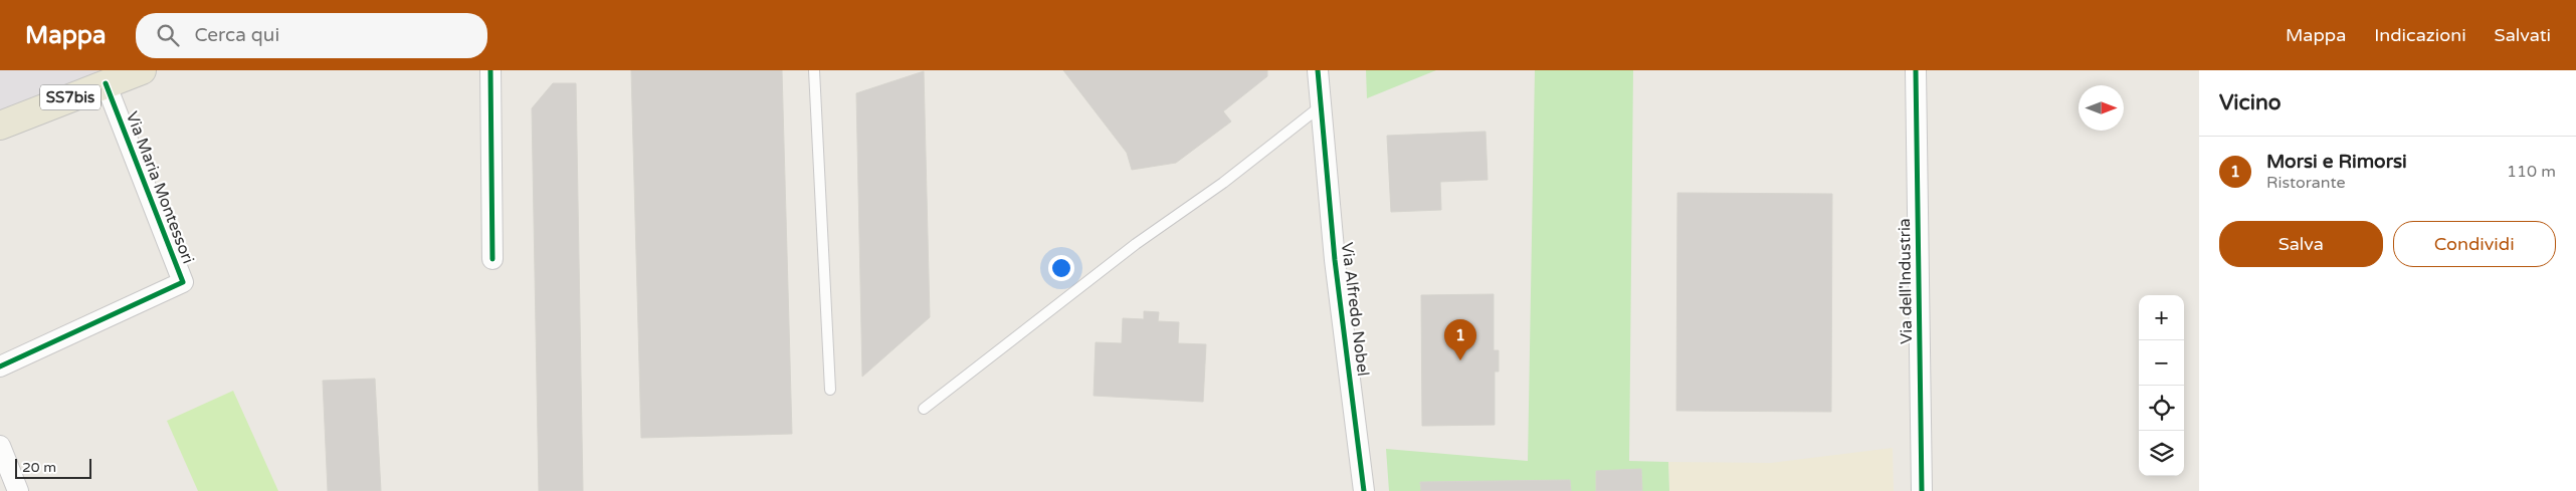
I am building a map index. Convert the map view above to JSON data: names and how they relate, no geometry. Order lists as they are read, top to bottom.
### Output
{
  "streets": {
    "main road": ["SS7bis"],
    "street": ["Via Maria Montessori", "Via dell'Industria", "Via Alfredo Nobel"]
  },
  "crossings": [
    ["SS7bis", "Via Maria Montessori"]
  ],
  "scale_bar": "20 m",
  "north": "right",
  "page": {
    "header": "Mappa",
    "search": "Cerca qui",
    "nav": ["Mappa", "Indicazioni", "Salvati"],
    "heading": "Vicino",
    "list": [
      {
        "mark": "1",
        "name": "Morsi e Rimorsi",
        "note": "Ristorante",
        "value": "110 m"
      }
    ],
    "buttons": ["Salva", "Condividi"],
    "map_buttons": ["+", "−"],
    "pins": "1",
    "scale": "20 m"
  }
}
